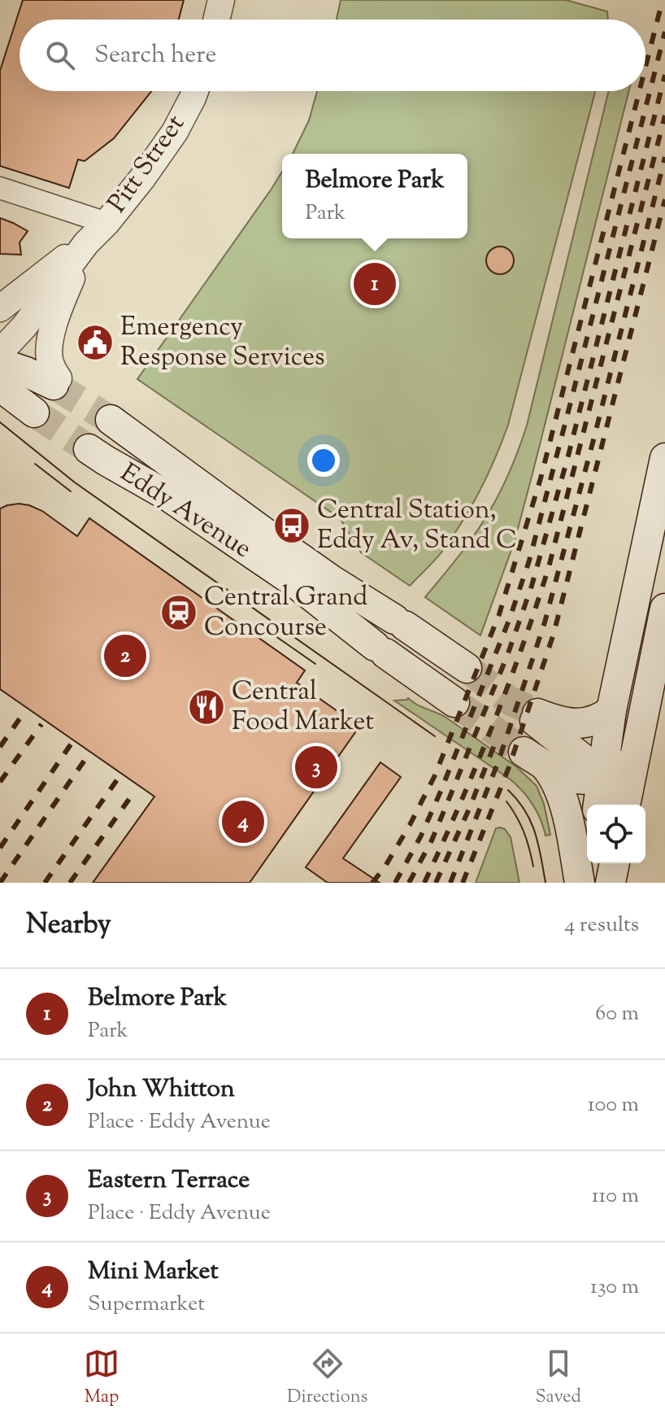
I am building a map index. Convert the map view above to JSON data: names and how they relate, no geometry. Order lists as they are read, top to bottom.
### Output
{
  "streets": {
    "main road": ["Eddy Avenue"],
    "street": ["Pitt Street"]
  },
  "places": {
    "public building": ["Emergency Response Services"],
    "bus stop": ["Central Station, Eddy Av, Stand C"],
    "station": ["Central Grand Concourse"],
    "restaurant": ["Central Food Market"]
  },
  "page": {
    "search": "Search here",
    "popup": ["Belmore Park", "Park"],
    "pins": [
      "1",
      "2",
      "3",
      "4"
    ],
    "heading": ["Nearby", "4 results"],
    "list": [
      {
        "mark": "1",
        "name": "Belmore Park",
        "note": "Park",
        "value": "60 m"
      },
      {
        "mark": "2",
        "name": "John Whitton",
        "note": "Place · Eddy Avenue",
        "value": "100 m"
      },
      {
        "mark": "3",
        "name": "Eastern Terrace",
        "note": "Place · Eddy Avenue",
        "value": "110 m"
      },
      {
        "mark": "4",
        "name": "Mini Market",
        "note": "Supermarket",
        "value": "130 m"
      }
    ],
    "nav": ["Map", "Directions", "Saved"]
  }
}
